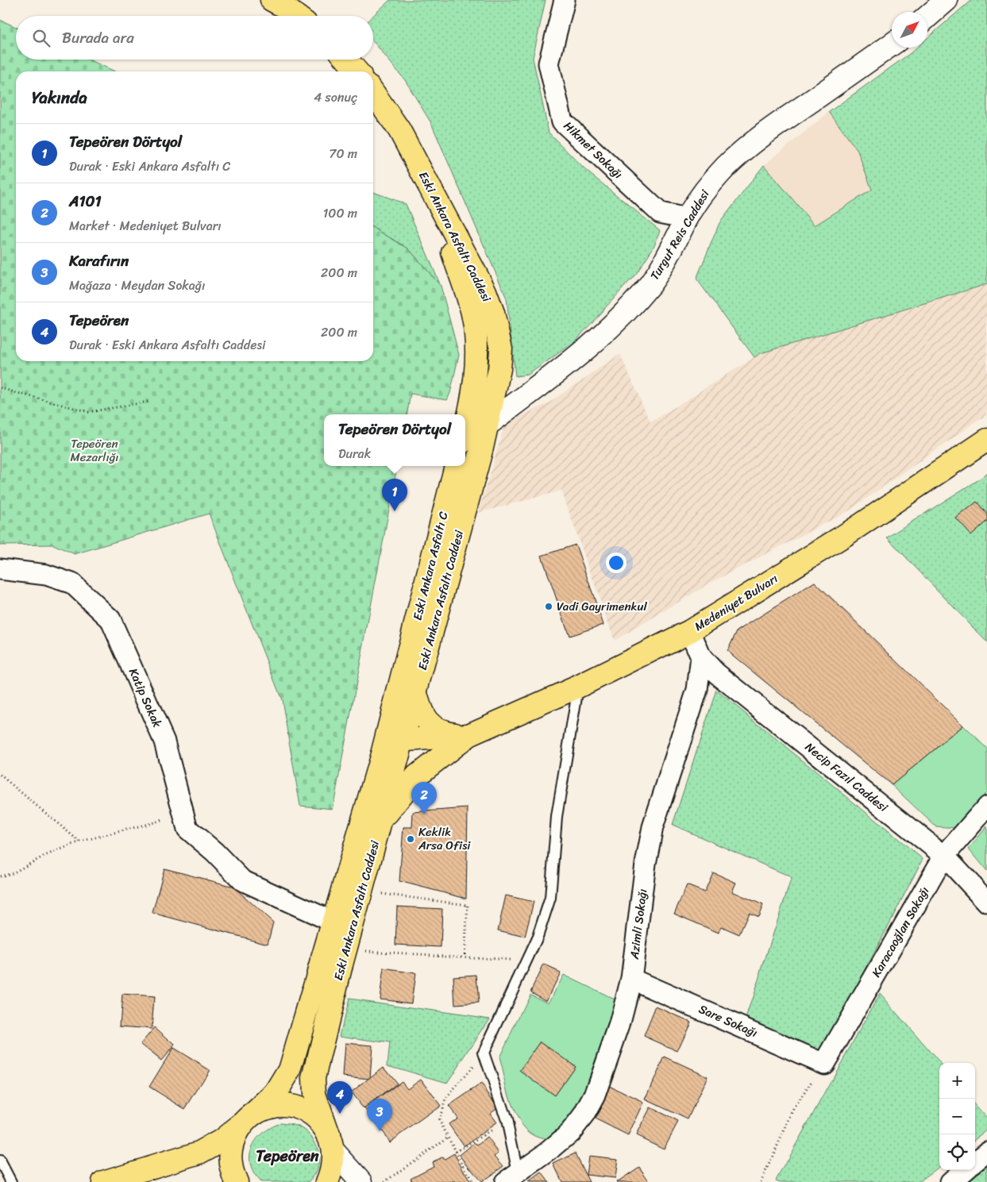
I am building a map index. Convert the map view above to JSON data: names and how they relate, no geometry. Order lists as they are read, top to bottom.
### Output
{
  "streets": {
    "main road": ["Eski Ankara Asfaltı Caddesi", "Eski Ankara Asfaltı C", "Medeniyet Bulvarı"],
    "street": [
      "Hikmet Sokağı",
      "Turgut Reis Caddesi",
      "Katip Sokak",
      "Necip Fazıl Caddesi",
      "Azimli Sokağı",
      "Karacaoğlan Sokağı",
      "Sare Sokağı"
    ]
  },
  "crossings": [
    ["Hikmet Sokağı", "Turgut Reis Caddesi"],
    ["Turgut Reis Caddesi", "Eski Ankara Asfaltı Caddesi"],
    ["Eski Ankara Asfaltı Caddesi", "Eski Ankara Asfaltı C"],
    ["Eski Ankara Asfaltı Caddesi", "Medeniyet Bulvarı"],
    ["Eski Ankara Asfaltı Caddesi", "Katip Sokak"],
    ["Medeniyet Bulvarı", "Azimli Sokağı"],
    ["Necip Fazıl Caddesi", "Azimli Sokağı"],
    ["Necip Fazıl Caddesi", "Karacaoğlan Sokağı"],
    ["Azimli Sokağı", "Sare Sokağı"],
    ["Karacaoğlan Sokağı", "Sare Sokağı"]
  ],
  "districts": ["Tepeören"],
  "parks": ["Tepeören Mezarlığı"],
  "places": ["Vadi Gayrimenkul", "Keklik Arsa Ofisi"],
  "north": "top right",
  "page": {
    "search": "Burada ara",
    "heading": ["Yakında", "4 sonuç"],
    "list": [
      {
        "mark": "1",
        "name": "Tepeören Dörtyol",
        "note": "Durak · Eski Ankara Asfaltı C",
        "value": "70 m"
      },
      {
        "mark": "2",
        "name": "A101",
        "note": "Market · Medeniyet Bulvarı",
        "value": "100 m"
      },
      {
        "mark": "3",
        "name": "Karafırın",
        "note": "Mağaza · Meydan Sokağı",
        "value": "200 m"
      },
      {
        "mark": "4",
        "name": "Tepeören",
        "note": "Durak · Eski Ankara Asfaltı Caddesi",
        "value": "200 m"
      }
    ],
    "popup": ["Tepeören Dörtyol", "Durak"],
    "pins": [
      "1",
      "2",
      "4",
      "3"
    ],
    "map_buttons": ["+", "−"]
  }
}
